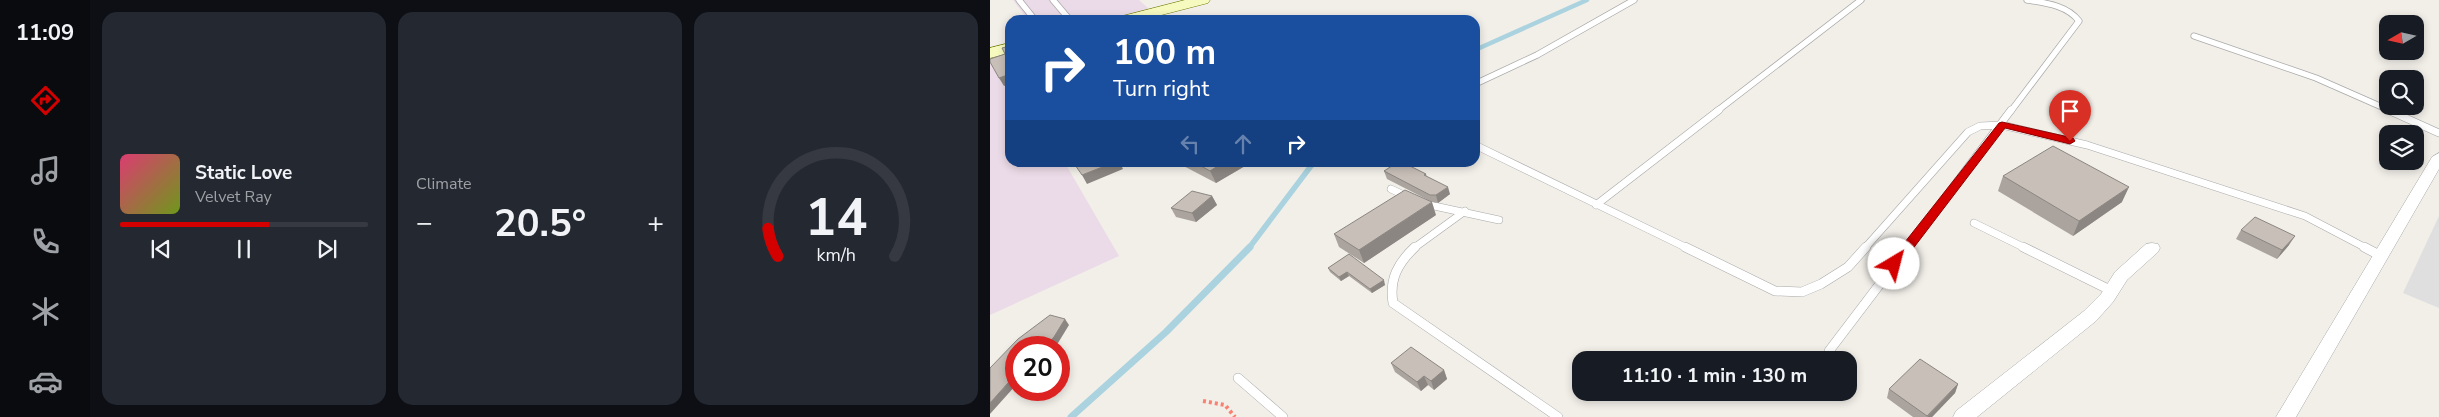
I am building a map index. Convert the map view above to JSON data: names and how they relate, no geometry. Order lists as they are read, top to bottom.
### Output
{
  "north": "left",
  "page": {
    "tabs": "11:09",
    "tile": "Climate",
    "turn": ["100 m", "Turn right"],
    "song": ["Static Love", "Velvet Ray"],
    "heat": ["−", "20.5°", "+"],
    "limit": "20",
    "trip": "11:10 · 1 min · 130 m",
    "gauge": ["14", "km/h"]
  }
}
